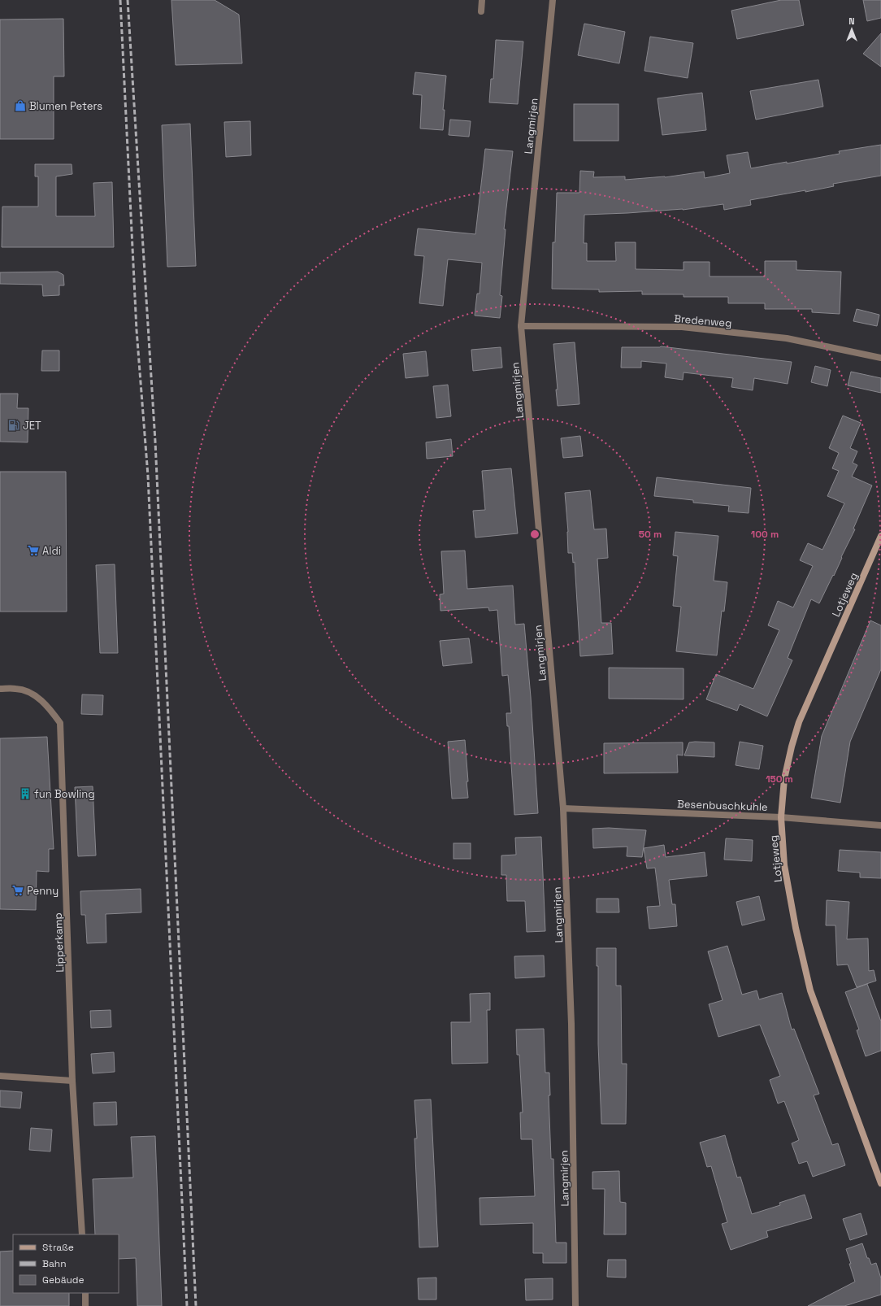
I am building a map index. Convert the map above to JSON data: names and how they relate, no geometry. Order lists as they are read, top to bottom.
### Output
{
  "streets": {
    "street": [
      "Langmirjen",
      "Bredenweg",
      "Lotjeweg",
      "Besenbuschkuhle",
      "Lipperkamp"
    ]
  },
  "crossings": [
    ["Langmirjen", "Bredenweg"],
    ["Langmirjen", "Besenbuschkuhle"],
    ["Lotjeweg", "Besenbuschkuhle"]
  ],
  "places": {
    "shop": ["Blumen Peters"],
    "fuel station": ["JET"],
    "supermarket": ["Aldi", "Penny"],
    "building": ["fun Bowling"]
  },
  "legend": ["Straße", "Bahn", "Gebäude"],
  "north": "top",
  "rings": ["50 m", "100 m", "150 m"]
}
